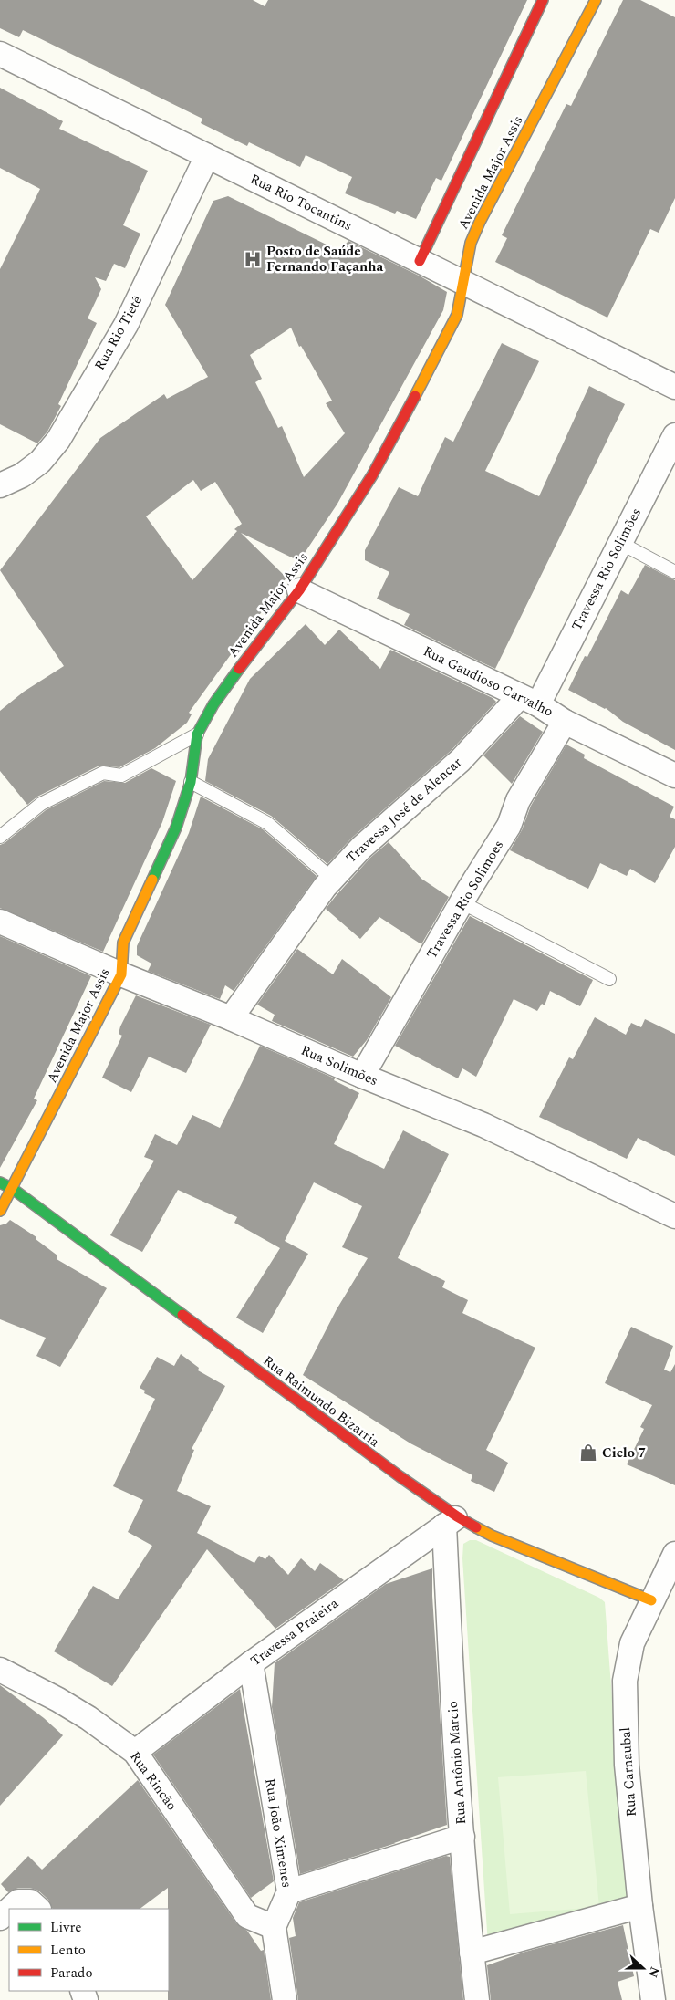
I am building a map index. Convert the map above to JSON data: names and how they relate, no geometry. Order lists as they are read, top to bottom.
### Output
{
  "streets": {
    "street": [
      "Avenida Major Assis",
      "Rua Rio Tocantins",
      "Rua Rio Tietê",
      "Travessa Rio Solimões",
      "Rua Gaudioso Carvalho",
      "Travessa José de Alencar",
      "Travessa Rio Solimoes",
      "Rua Solimões",
      "Rua Raimundo Bizarria",
      "Travessa Praieira",
      "Rua Antônio Marcio",
      "Rua Carnaubal",
      "Rua Rincão",
      "Rua João Ximenes"
    ]
  },
  "crossings": [
    ["Avenida Major Assis", "Rua Rio Tocantins"],
    ["Avenida Major Assis", "Rua Gaudioso Carvalho"],
    ["Avenida Major Assis", "Rua Solimões"],
    ["Avenida Major Assis", "Rua Raimundo Bizarria"],
    ["Rua Rio Tocantins", "Rua Rio Tietê"],
    ["Travessa Rio Solimões", "Rua Gaudioso Carvalho"],
    ["Travessa Rio Solimões", "Travessa José de Alencar"],
    ["Rua Gaudioso Carvalho", "Travessa José de Alencar"],
    ["Rua Gaudioso Carvalho", "Travessa Rio Solimoes"],
    ["Travessa José de Alencar", "Rua Solimões"],
    ["Travessa Rio Solimoes", "Rua Solimões"],
    ["Rua Raimundo Bizarria", "Travessa Praieira"],
    ["Rua Raimundo Bizarria", "Rua Antônio Marcio"],
    ["Rua Raimundo Bizarria", "Rua Carnaubal"],
    ["Travessa Praieira", "Rua Antônio Marcio"],
    ["Travessa Praieira", "Rua Rincão"],
    ["Travessa Praieira", "Rua João Ximenes"],
    ["Rua Rincão", "Rua João Ximenes"]
  ],
  "places": {
    "hospital": ["Posto de Saúde Fernando Façanha"],
    "shop": ["Ciclo 7"]
  },
  "legend": ["Livre", "Lento", "Parado"],
  "north": "right"
}
